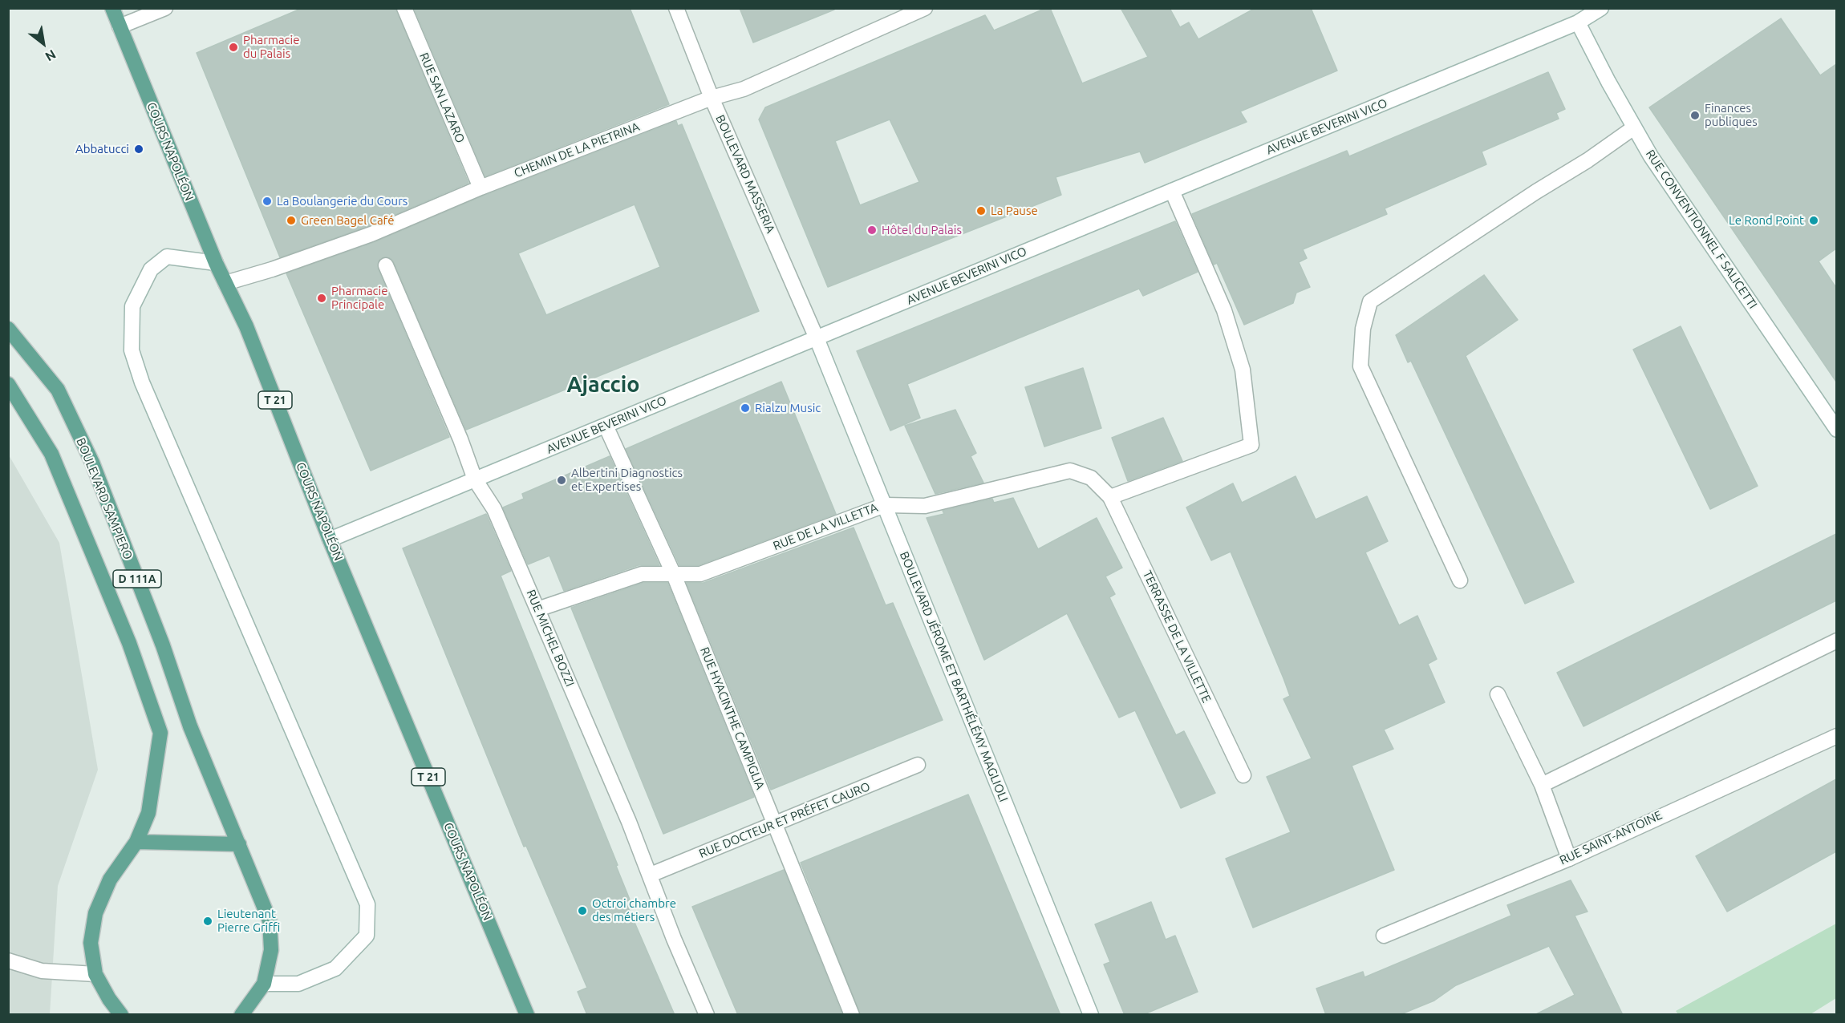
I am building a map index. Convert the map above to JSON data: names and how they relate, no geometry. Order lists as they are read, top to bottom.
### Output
{
  "streets": {
    "main road": [
      "COURS NAPOLÉON",
      "T 21",
      "BOULEVARD SAMPIERO",
      "D 111A"
    ],
    "street": [
      "RUE SAN LAZARO",
      "AVENUE BEVERINI VICO",
      "CHEMIN DE LA PIETRINA",
      "BOULEVARD MASSERIA",
      "RUE CONVENTIONNEL F SALICETTI",
      "RUE DE LA VILLETTA",
      "TERRASSE DE LA VILLETTE",
      "RUE MICHEL BOZZI",
      "BOULEVARD JÉROME ET BARTHÉLÉMY MAGLIOLI",
      "RUE HYACINTHE CAMPIGLIA",
      "RUE DOCTEUR ET PRÉFET CAURO",
      "RUE SAINT-ANTOINE"
    ]
  },
  "crossings": [
    ["RUE SAN LAZARO", "CHEMIN DE LA PIETRINA"],
    ["AVENUE BEVERINI VICO", "COURS NAPOLÉON"],
    ["AVENUE BEVERINI VICO", "BOULEVARD MASSERIA"],
    ["AVENUE BEVERINI VICO", "RUE CONVENTIONNEL F SALICETTI"],
    ["AVENUE BEVERINI VICO", "RUE MICHEL BOZZI"],
    ["AVENUE BEVERINI VICO", "BOULEVARD JÉROME ET BARTHÉLÉMY MAGLIOLI"],
    ["AVENUE BEVERINI VICO", "RUE HYACINTHE CAMPIGLIA"],
    ["CHEMIN DE LA PIETRINA", "COURS NAPOLÉON"],
    ["CHEMIN DE LA PIETRINA", "BOULEVARD MASSERIA"],
    ["BOULEVARD MASSERIA", "BOULEVARD JÉROME ET BARTHÉLÉMY MAGLIOLI"],
    ["BOULEVARD SAMPIERO", "D 111A"],
    ["RUE DE LA VILLETTA", "TERRASSE DE LA VILLETTE"],
    ["RUE DE LA VILLETTA", "RUE MICHEL BOZZI"],
    ["RUE DE LA VILLETTA", "BOULEVARD JÉROME ET BARTHÉLÉMY MAGLIOLI"],
    ["RUE DE LA VILLETTA", "RUE HYACINTHE CAMPIGLIA"],
    ["RUE MICHEL BOZZI", "RUE DOCTEUR ET PRÉFET CAURO"],
    ["RUE HYACINTHE CAMPIGLIA", "RUE DOCTEUR ET PRÉFET CAURO"]
  ],
  "districts": ["Ajaccio"],
  "places": [
    "Pharmacie du Palais",
    "Finances publiques",
    "Abbatucci",
    "La Boulangerie du Cours",
    "La Pause",
    "Green Bagel Café",
    "Le Rond Point",
    "Hôtel du Palais",
    "Pharmacie Principale",
    "Rialzu Music",
    "Albertini Diagnostics et Expertises",
    "Octroi chambre des métiers",
    "Lieutenant Pierre Griffi"
  ],
  "north": "bottom right"
}
